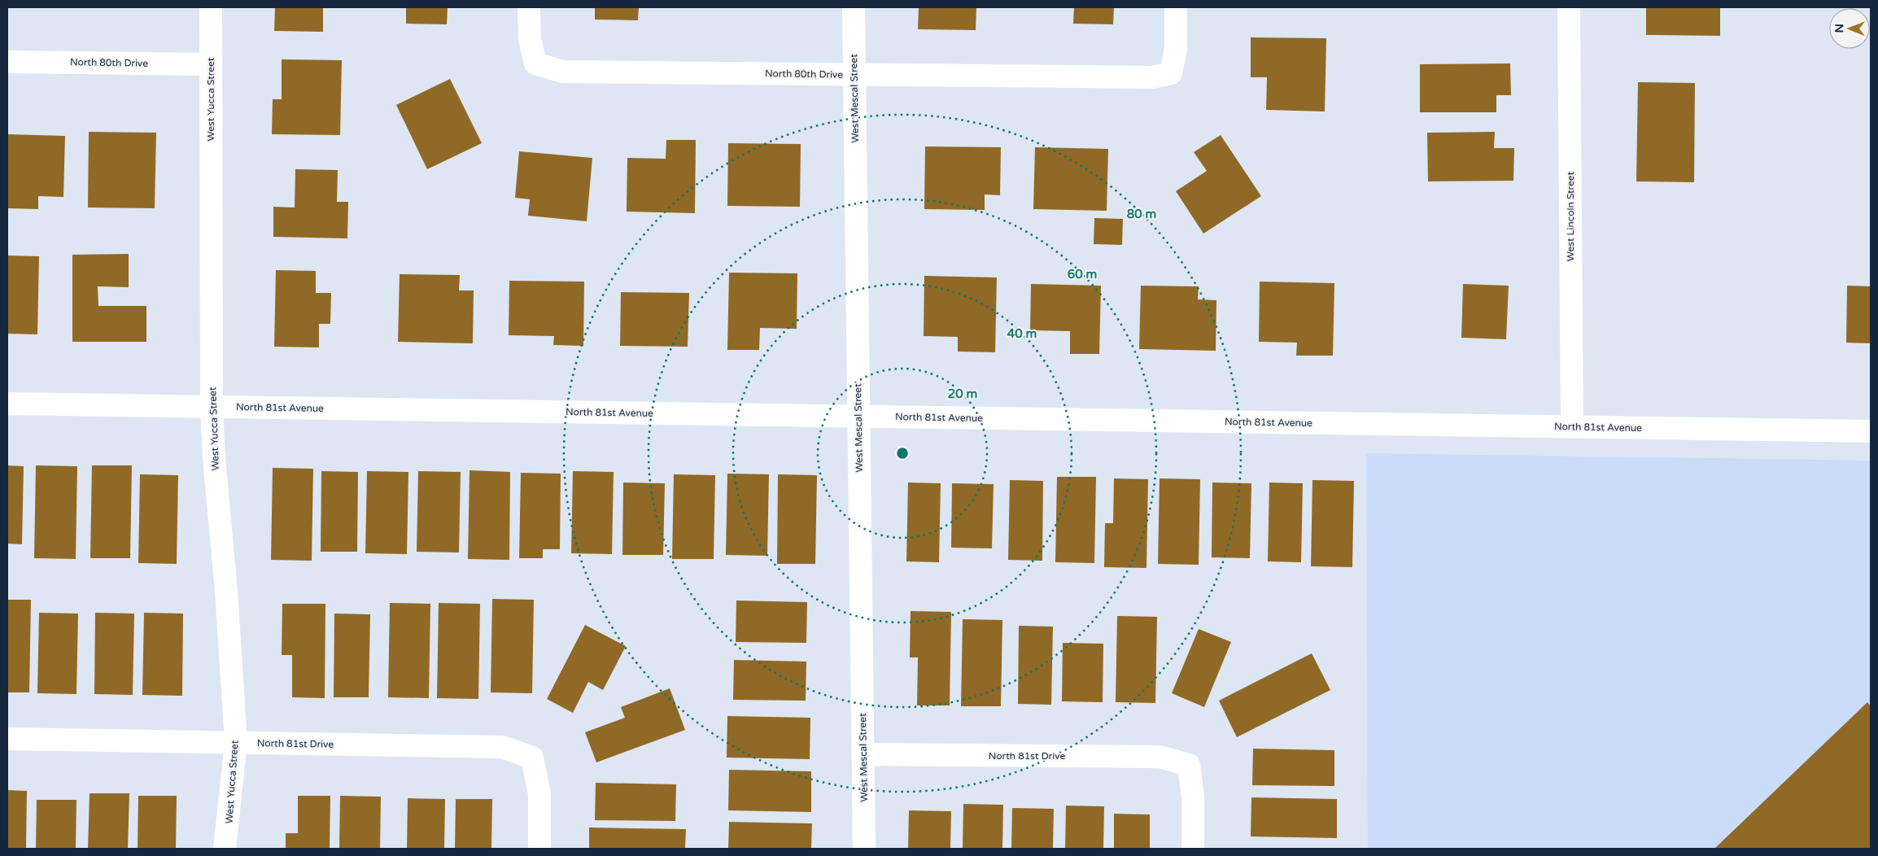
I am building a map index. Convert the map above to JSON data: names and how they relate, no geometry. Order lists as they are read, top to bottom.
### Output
{
  "streets": {
    "street": [
      "North 80th Drive",
      "West Mescal Street",
      "West Yucca Street",
      "West Lincoln Street",
      "North 81st Avenue",
      "North 81st Drive"
    ]
  },
  "crossings": [
    ["North 80th Drive", "West Mescal Street"],
    ["North 80th Drive", "West Yucca Street"],
    ["West Mescal Street", "North 81st Avenue"],
    ["West Mescal Street", "North 81st Drive"],
    ["West Yucca Street", "North 81st Avenue"],
    ["West Yucca Street", "North 81st Drive"],
    ["West Lincoln Street", "North 81st Avenue"]
  ],
  "north": "left",
  "rings": [
    "80 m",
    "60 m",
    "40 m",
    "20 m"
  ]
}
